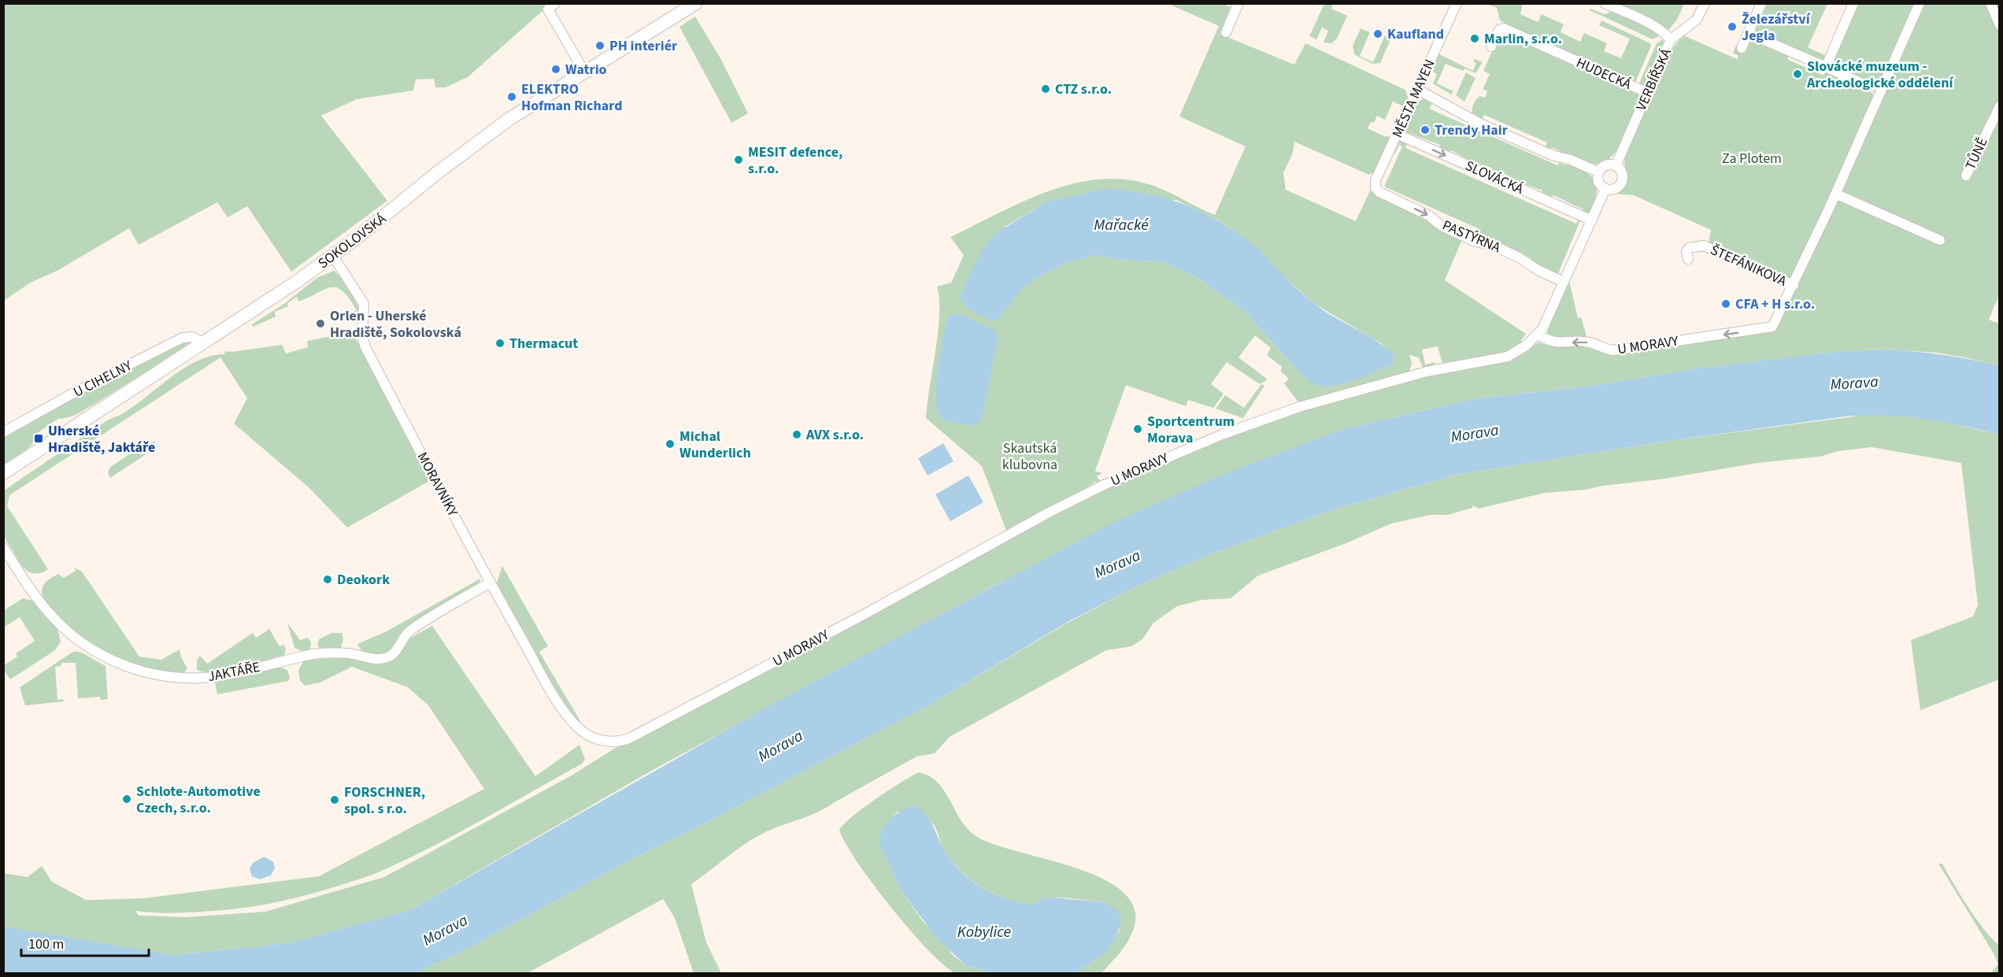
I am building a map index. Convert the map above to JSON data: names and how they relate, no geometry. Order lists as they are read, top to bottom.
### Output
{
  "streets": {
    "main road": ["SOKOLOVSKÁ"],
    "street": [
      "HUDECKÁ",
      "VERBÍŘSKÁ",
      "MĚSTA MAYEN",
      "TŮNĚ",
      "SLOVÁCKÁ",
      "PASTÝRNA",
      "ŠTEFÁNIKOVA",
      "U MORAVY",
      "U CIHELNY",
      "MORAVNÍKY",
      "JAKTÁŘE"
    ]
  },
  "crossings": [
    ["HUDECKÁ", "VERBÍŘSKÁ"],
    ["MĚSTA MAYEN", "SLOVÁCKÁ"],
    ["MĚSTA MAYEN", "PASTÝRNA"],
    ["SOKOLOVSKÁ", "U CIHELNY"],
    ["SOKOLOVSKÁ", "MORAVNÍKY"],
    ["ŠTEFÁNIKOVA", "U MORAVY"],
    ["U MORAVY", "MORAVNÍKY"],
    ["MORAVNÍKY", "JAKTÁŘE"]
  ],
  "one_way": ["PASTÝRNA"],
  "water": ["Mařacké", "Morava", "Kobylice"],
  "parks": ["Za Plotem", "Skautská klubovna"],
  "places": {
    "other": [
      "Železářství Jegla",
      "Kaufland",
      "Marlin, s.r.o.",
      "PH interiér",
      "Watrio",
      "Slovácké muzeum - Archeologické oddělení",
      "CTZ s.r.o.",
      "ELEKTRO Hofman Richard",
      "Trendy Hair",
      "MESIT defence, s.r.o.",
      "CFA + H s.r.o.",
      "Orlen - Uherské Hradiště, Sokolovská",
      "Thermacut",
      "Sportcentrum Morava",
      "AVX s.r.o.",
      "Michal Wunderlich",
      "Deokork",
      "Schlote-Automotive Czech, s.r.o.",
      "FORSCHNER, spol. s r.o."
    ],
    "transit": ["Uherské Hradiště, Jaktáře"]
  },
  "scale_bar": "100 m"
}
